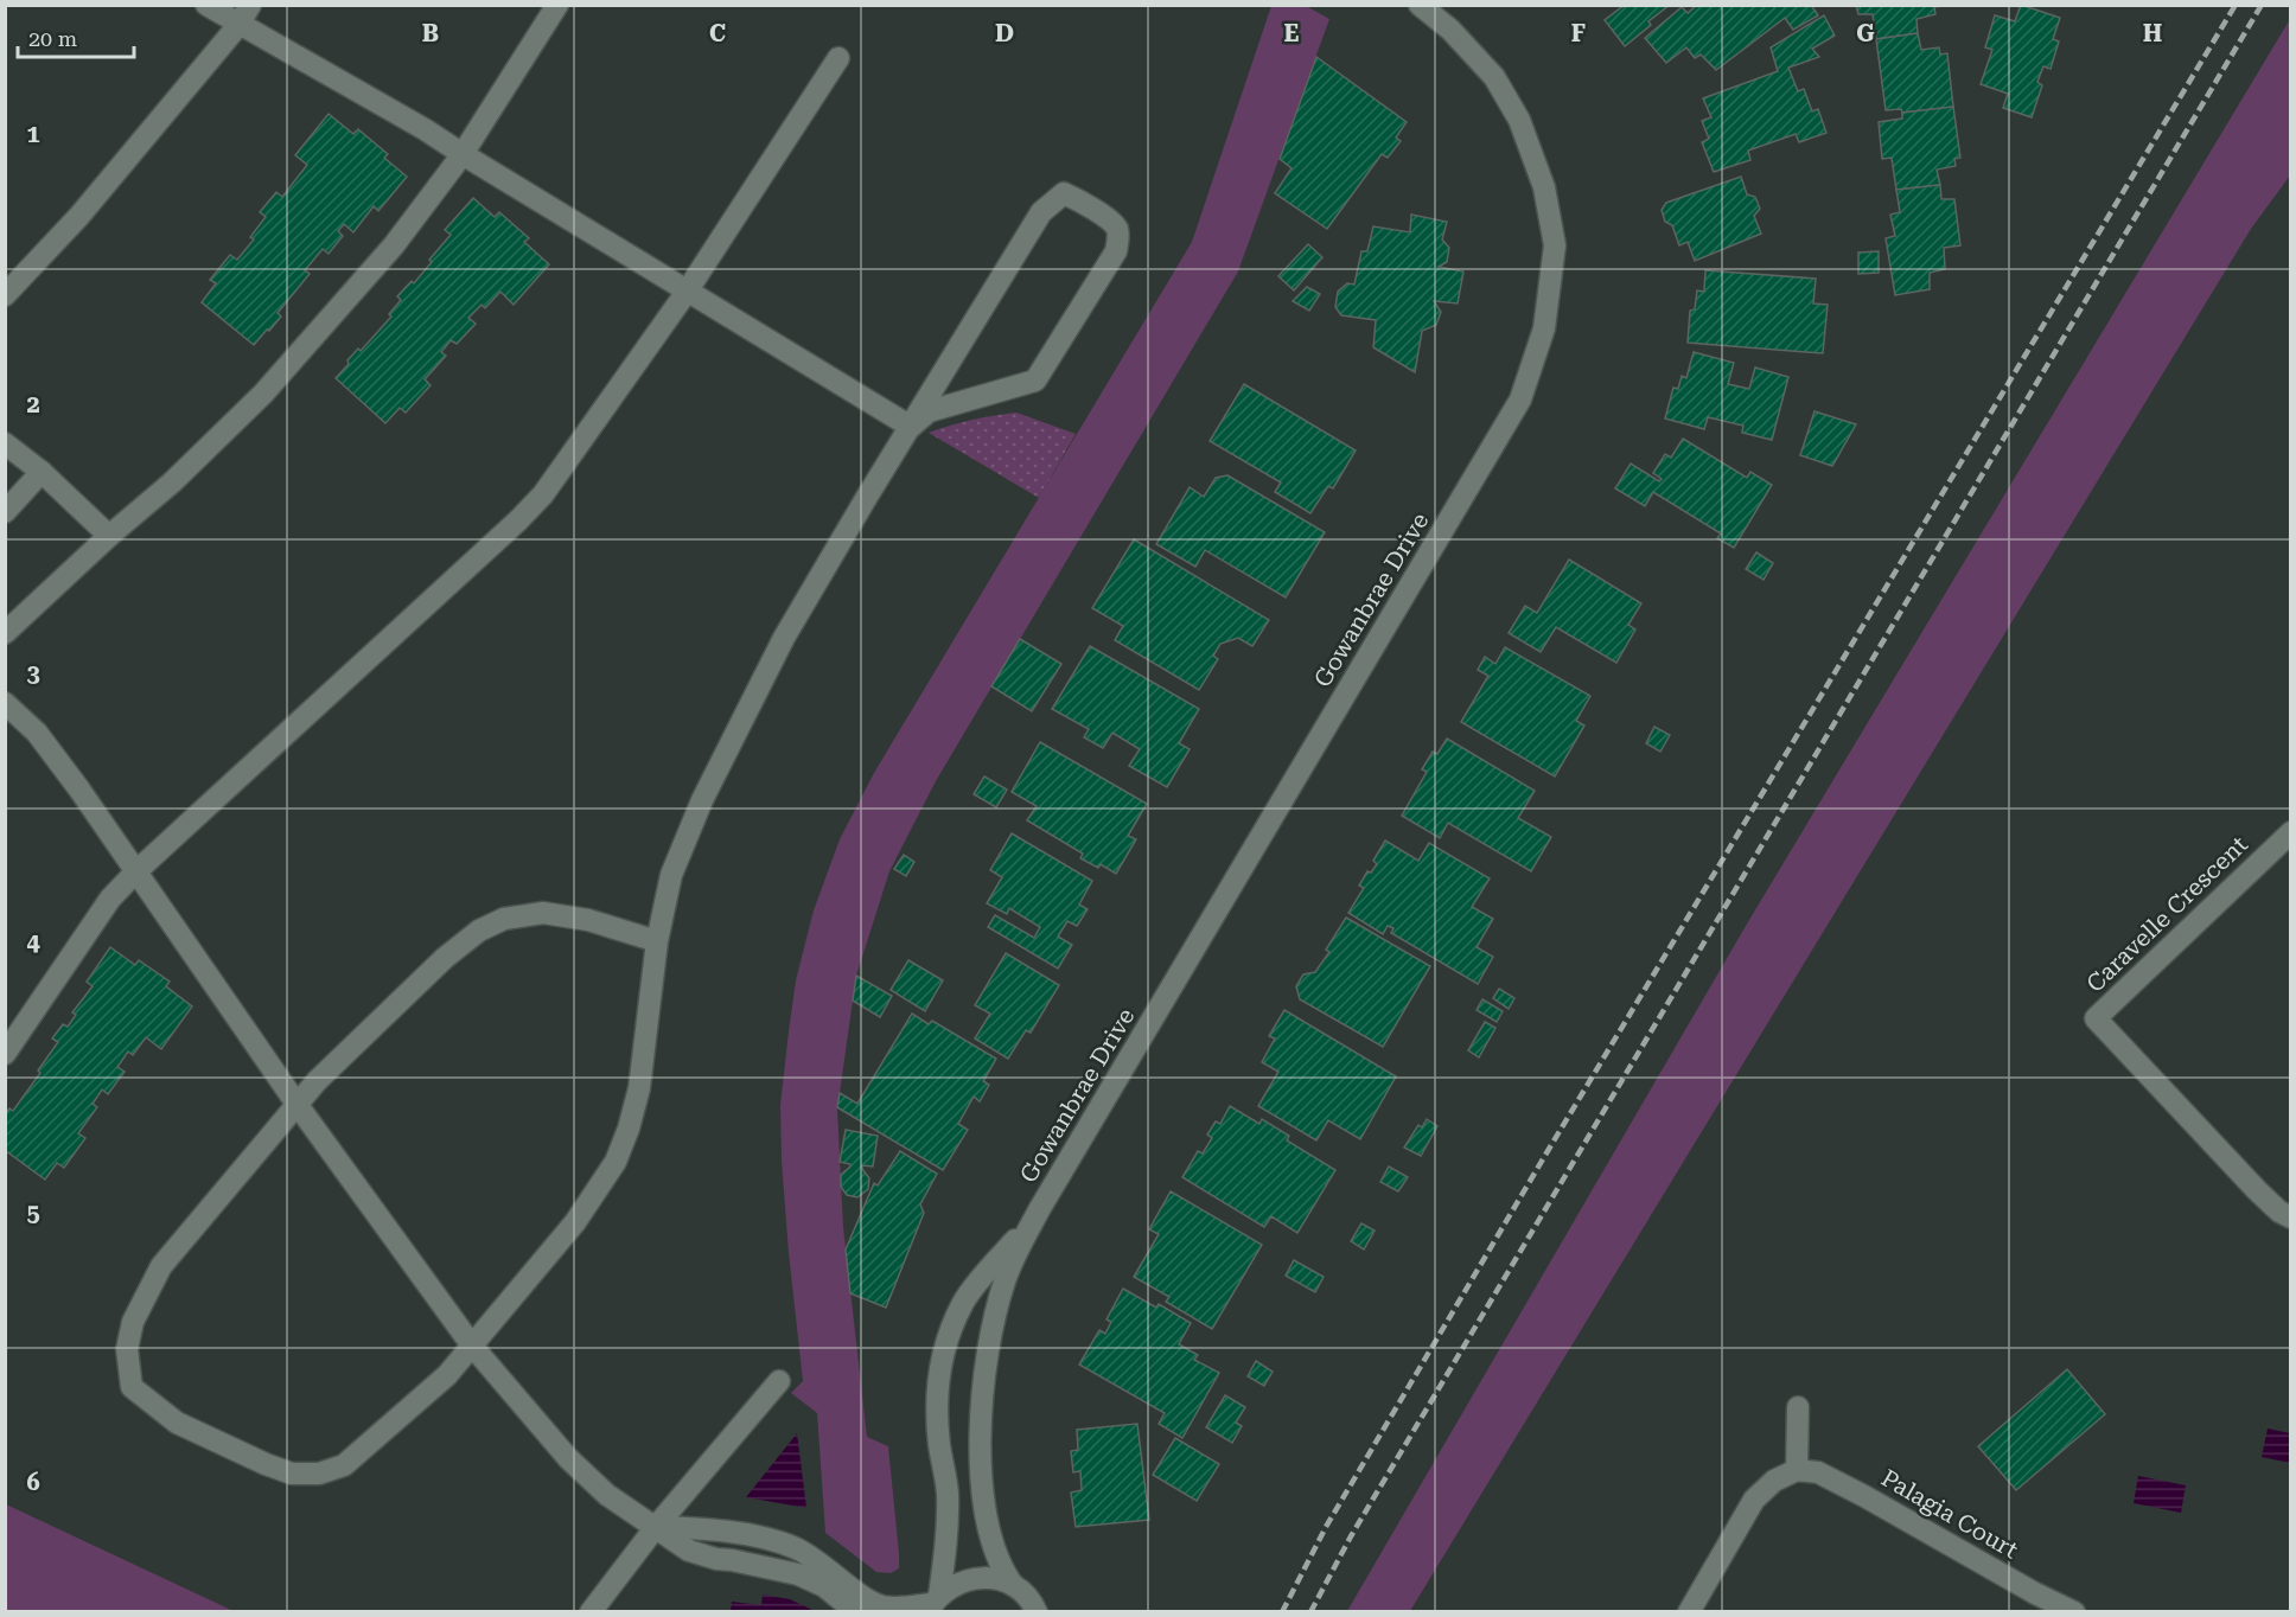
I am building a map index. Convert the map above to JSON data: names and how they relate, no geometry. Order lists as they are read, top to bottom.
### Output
{
  "streets": {
    "street": ["Gowanbrae Drive", "Caravelle Crescent", "Palagia Court"]
  },
  "scale_bar": "20 m",
  "grid": {
    "columns": [
      "B",
      "C",
      "D",
      "E",
      "F",
      "G",
      "H"
    ],
    "rows": [
      "1",
      "2",
      "3",
      "4",
      "5",
      "6"
    ]
  }
}
